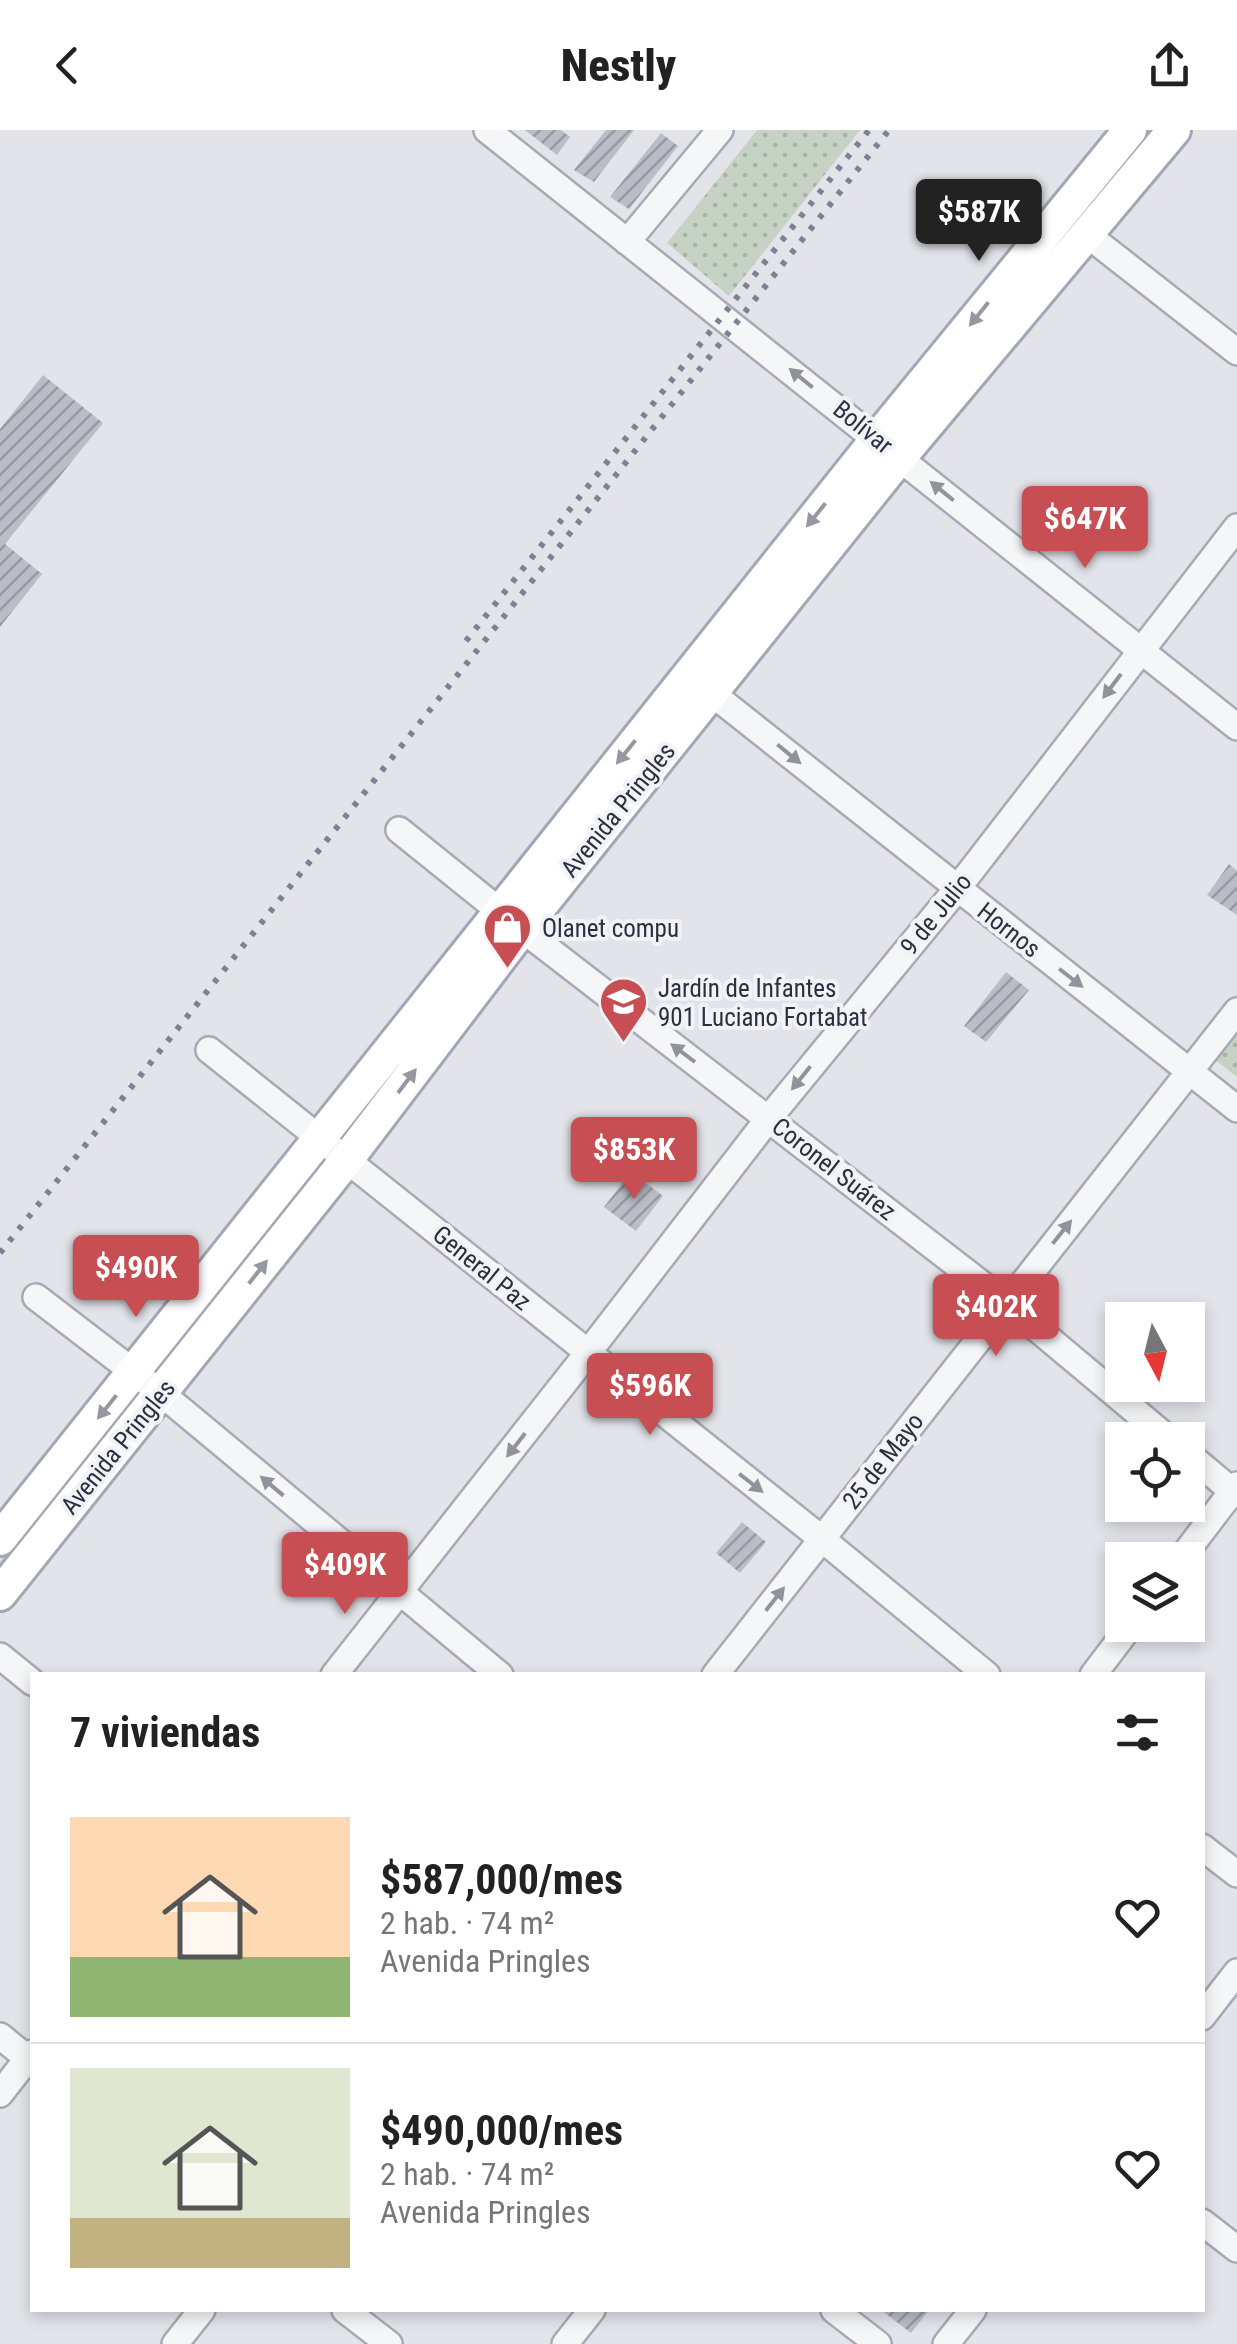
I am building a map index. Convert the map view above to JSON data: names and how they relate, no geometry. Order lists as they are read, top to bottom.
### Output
{
  "streets": {
    "main road": ["Avenida Pringles"],
    "street": [
      "Bolívar",
      "9 de Julio",
      "Hornos",
      "Coronel Suárez",
      "General Paz",
      "25 de Mayo"
    ]
  },
  "crossings": [
    ["Bolívar", "Avenida Pringles"],
    ["Bolívar", "9 de Julio"],
    ["Avenida Pringles", "Hornos"],
    ["Avenida Pringles", "Coronel Suárez"],
    ["Avenida Pringles", "General Paz"],
    ["9 de Julio", "Hornos"],
    ["9 de Julio", "Coronel Suárez"],
    ["9 de Julio", "General Paz"],
    ["Hornos", "25 de Mayo"],
    ["Coronel Suárez", "25 de Mayo"],
    ["General Paz", "25 de Mayo"]
  ],
  "one_way": [
    "Bolívar",
    "9 de Julio",
    "Hornos",
    "25 de Mayo"
  ],
  "places": {
    "shop": ["Olanet compu"],
    "school or university": ["Jardín de Infantes 901 Luciano Fortabat"]
  },
  "north": "bottom",
  "page": {
    "header": "Nestly",
    "price": [
      "$587K",
      "$647K",
      "$853K",
      "$490K",
      "$402K",
      "$596K",
      "$409K"
    ],
    "heading": "7 viviendas",
    "list": [
      {
        "name": "$587,000/mes",
        "note": "2 hab. · 74 m² · Avenida Pringles"
      },
      {
        "name": "$490,000/mes",
        "note": "2 hab. · 74 m² · Avenida Pringles"
      }
    ]
  }
}
